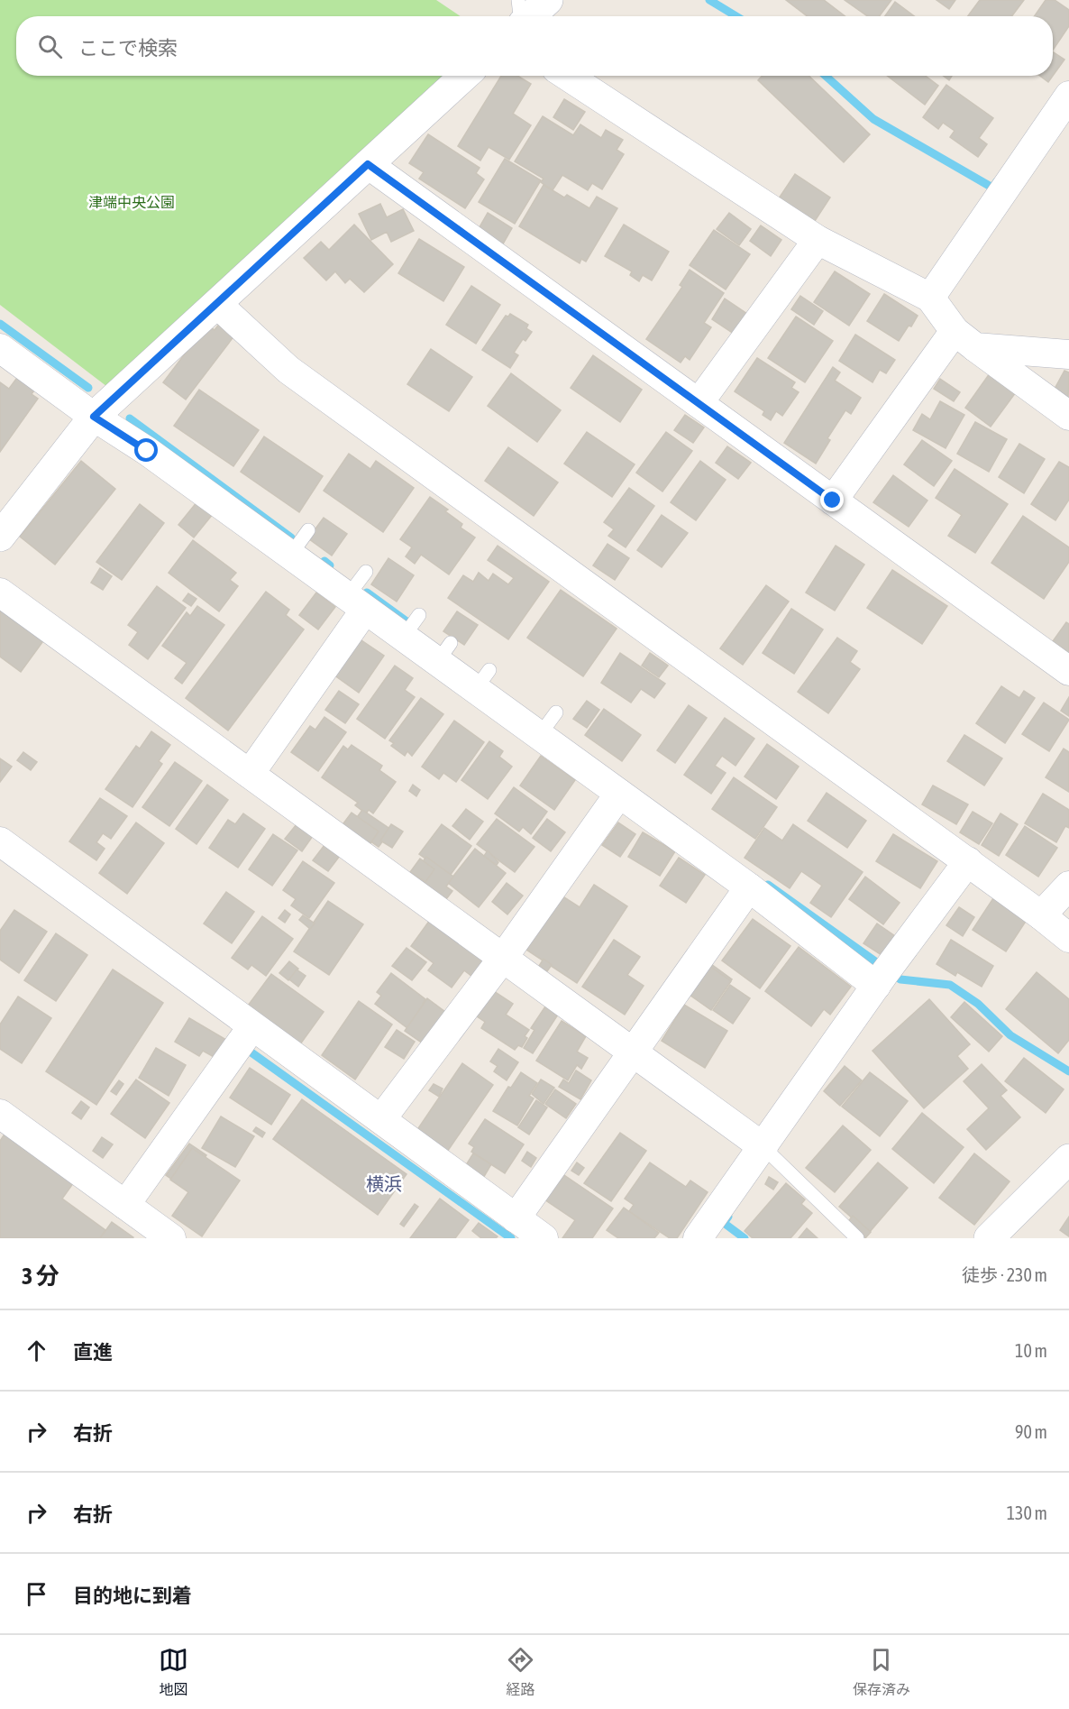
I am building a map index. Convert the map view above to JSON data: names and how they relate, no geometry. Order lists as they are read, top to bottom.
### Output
{
  "districts": ["横浜"],
  "parks": ["津端中央公園"],
  "page": {
    "search": "ここで検索",
    "heading": ["3 分", "徒歩 · 230 m"],
    "list": [
      ["直進", "10 m"],
      ["右折", "90 m"],
      ["右折", "130 m"],
      "目的地に到着"
    ],
    "nav": ["地図", "経路", "保存済み"]
  }
}
